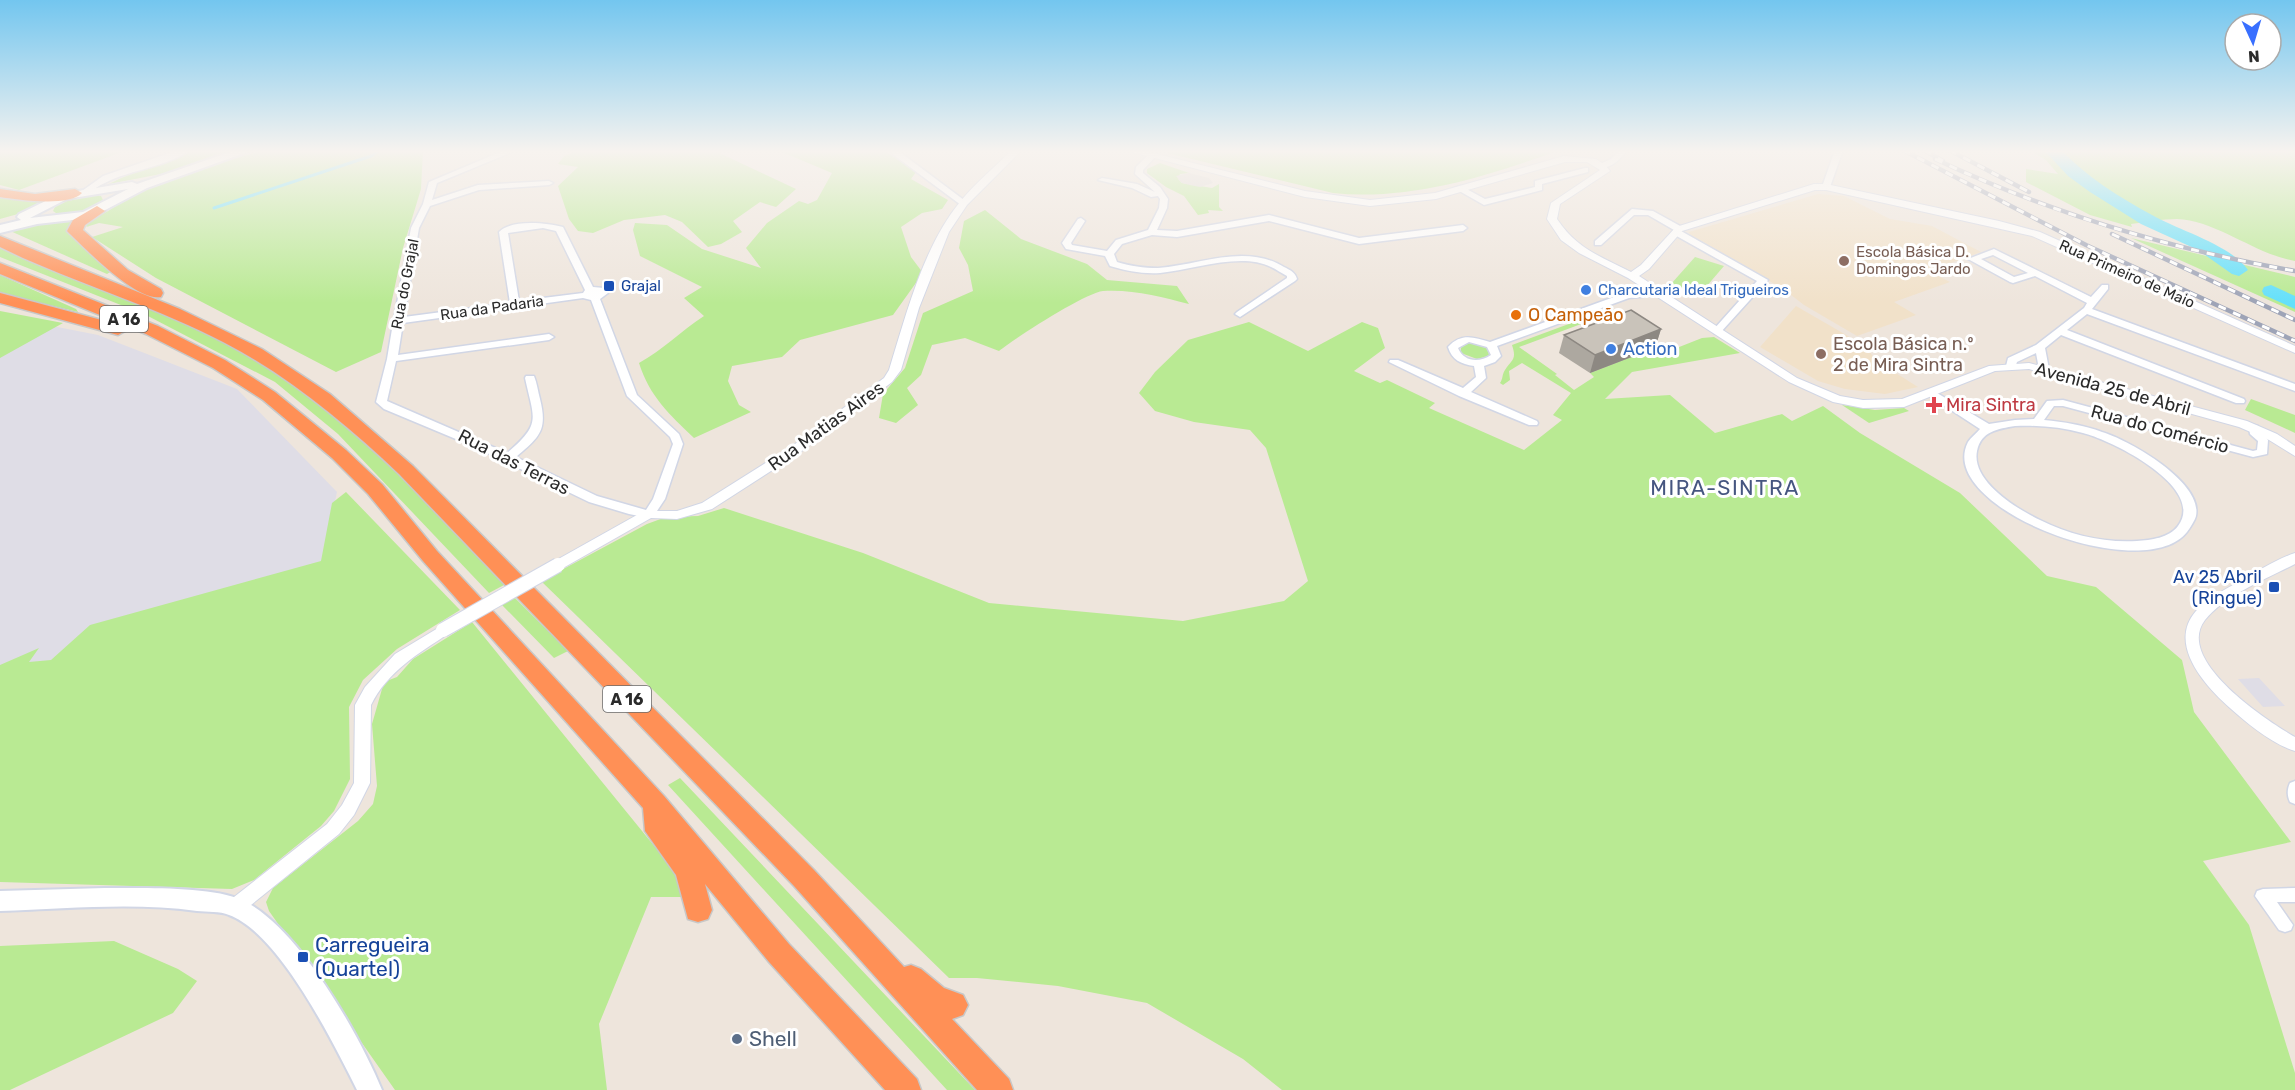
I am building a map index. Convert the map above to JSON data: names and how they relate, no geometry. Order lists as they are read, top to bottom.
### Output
{
  "streets": {
    "highway": ["A 16"],
    "street": [
      "Rua Primeiro de Maio",
      "Rua do Grajal",
      "Rua da Padaria",
      "Avenida 25 de Abril",
      "Rua Matias Aires",
      "Rua do Comércio",
      "Rua das Terras"
    ]
  },
  "crossings": [
    ["Rua Primeiro de Maio", "Avenida 25 de Abril"],
    ["Rua do Grajal", "Rua da Padaria"],
    ["Rua do Grajal", "Rua das Terras"],
    ["Avenida 25 de Abril", "Rua do Comércio"],
    ["Rua Matias Aires", "Rua das Terras"]
  ],
  "districts": ["MIRA-SINTRA"],
  "places": {
    "other": [
      "Escola Básica D. Domingos Jardo",
      "Charcutaria Ideal Trigueiros",
      "O Campeão",
      "Action",
      "Escola Básica n.º 2 de Mira Sintra",
      "Shell"
    ],
    "transit": ["Grajal", "Av 25 Abril (Ringue)", "Carregueira (Quartel)"],
    "health": ["Mira Sintra"]
  },
  "north": "bottom"
}
